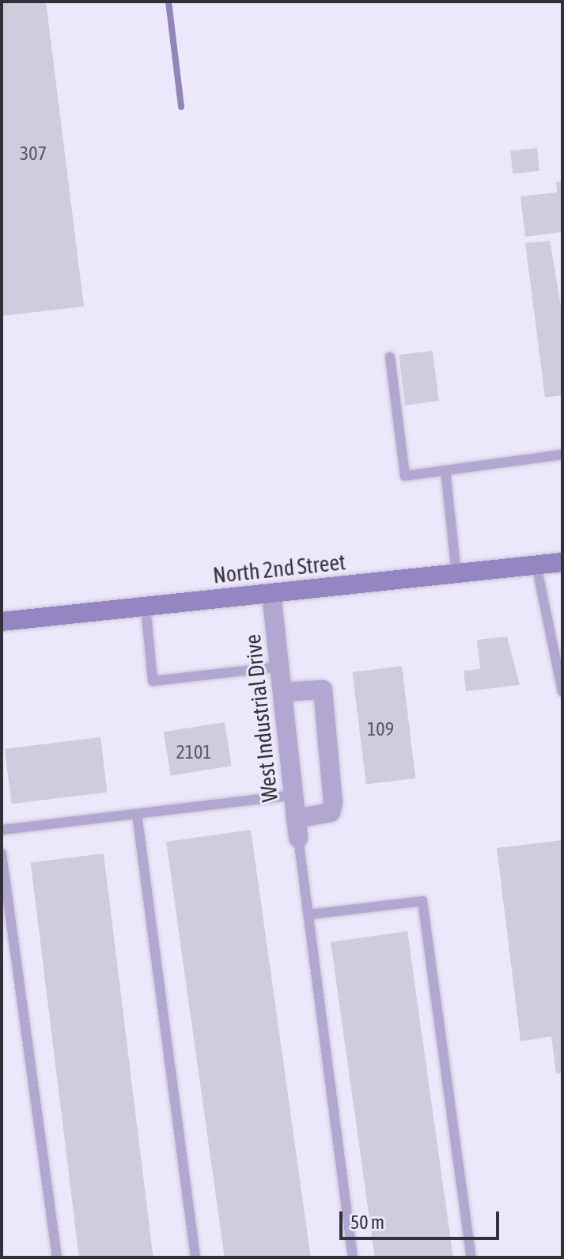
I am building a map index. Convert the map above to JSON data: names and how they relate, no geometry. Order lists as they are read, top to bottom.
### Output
{
  "streets": {
    "main road": ["North 2nd Street"],
    "street": ["West Industrial Drive"]
  },
  "crossings": [
    ["North 2nd Street", "West Industrial Drive"]
  ],
  "house_numbers": ["307", "109", "2101"],
  "scale_bar": "50 m"
}
